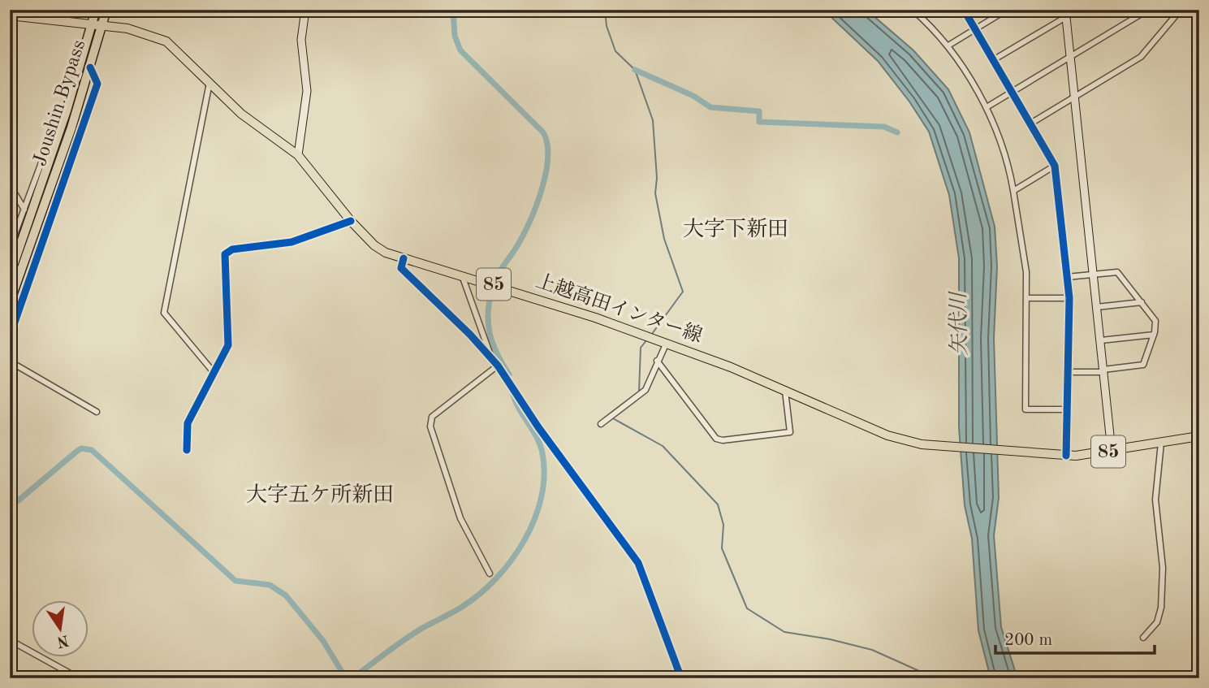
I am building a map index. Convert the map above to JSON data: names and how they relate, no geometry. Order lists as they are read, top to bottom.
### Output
{
  "streets": {
    "highway": ["Joushin Bypass"],
    "main road": ["85", "上越高田インター線"]
  },
  "crossings": [
    ["Joushin Bypass", "上越高田インター線"]
  ],
  "districts": ["大字下新田", "大字五ケ所新田"],
  "water": ["矢代川"],
  "scale_bar": "200 m",
  "north": "bottom"
}
